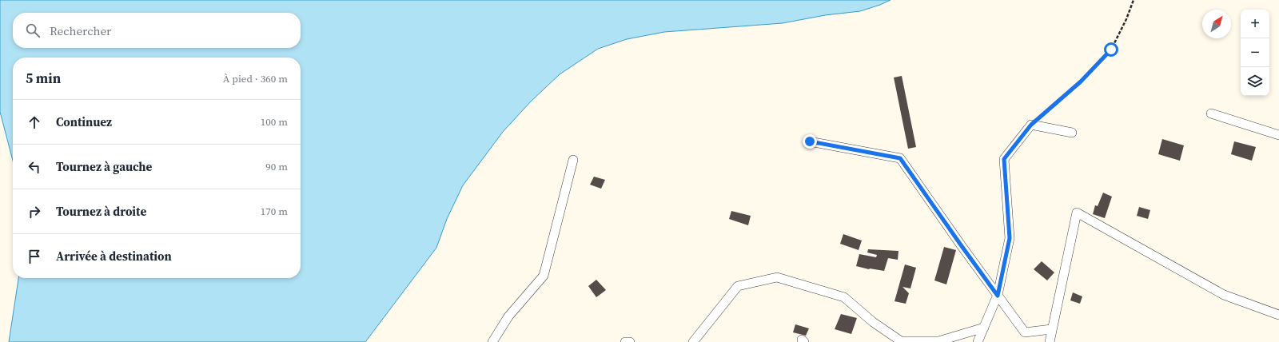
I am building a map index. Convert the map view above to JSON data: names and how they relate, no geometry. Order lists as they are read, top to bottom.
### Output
{
  "north": "top right",
  "page": {
    "map_buttons": ["+", "−"],
    "search": "Rechercher",
    "heading": ["5 min", "À pied · 360 m"],
    "list": [
      ["Continuez", "100 m"],
      ["Tournez à gauche", "90 m"],
      ["Tournez à droite", "170 m"],
      "Arrivée à destination"
    ]
  }
}
